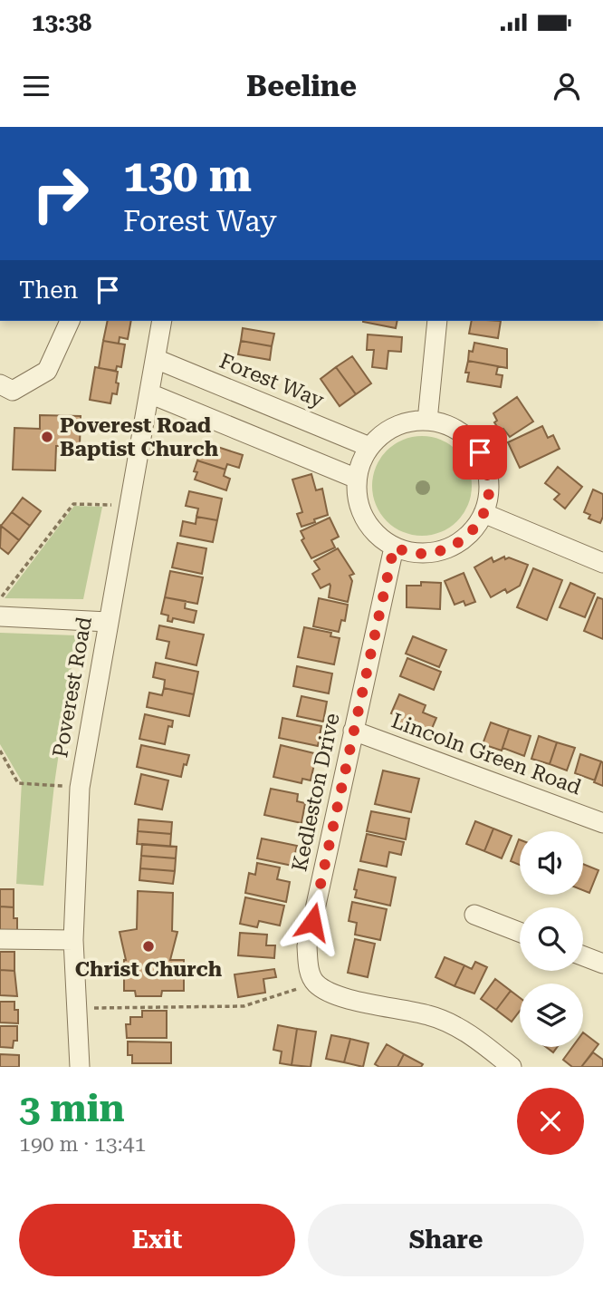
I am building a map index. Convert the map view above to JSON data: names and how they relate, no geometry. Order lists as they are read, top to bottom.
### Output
{
  "streets": {
    "street": [
      "Forest Way",
      "Poverest Road",
      "Lincoln Green Road",
      "Kedleston Drive"
    ]
  },
  "crossings": [
    ["Forest Way", "Poverest Road"],
    ["Forest Way", "Kedleston Drive"],
    ["Lincoln Green Road", "Kedleston Drive"]
  ],
  "places": ["Poverest Road Baptist Church", "Christ Church"],
  "page": {
    "status": "13:38",
    "header": "Beeline",
    "turn": ["130 m", "Forest Way"],
    "then": "Then",
    "heading": ["3 min", "190 m · 13:41"],
    "buttons": ["Exit", "Share"]
  }
}
